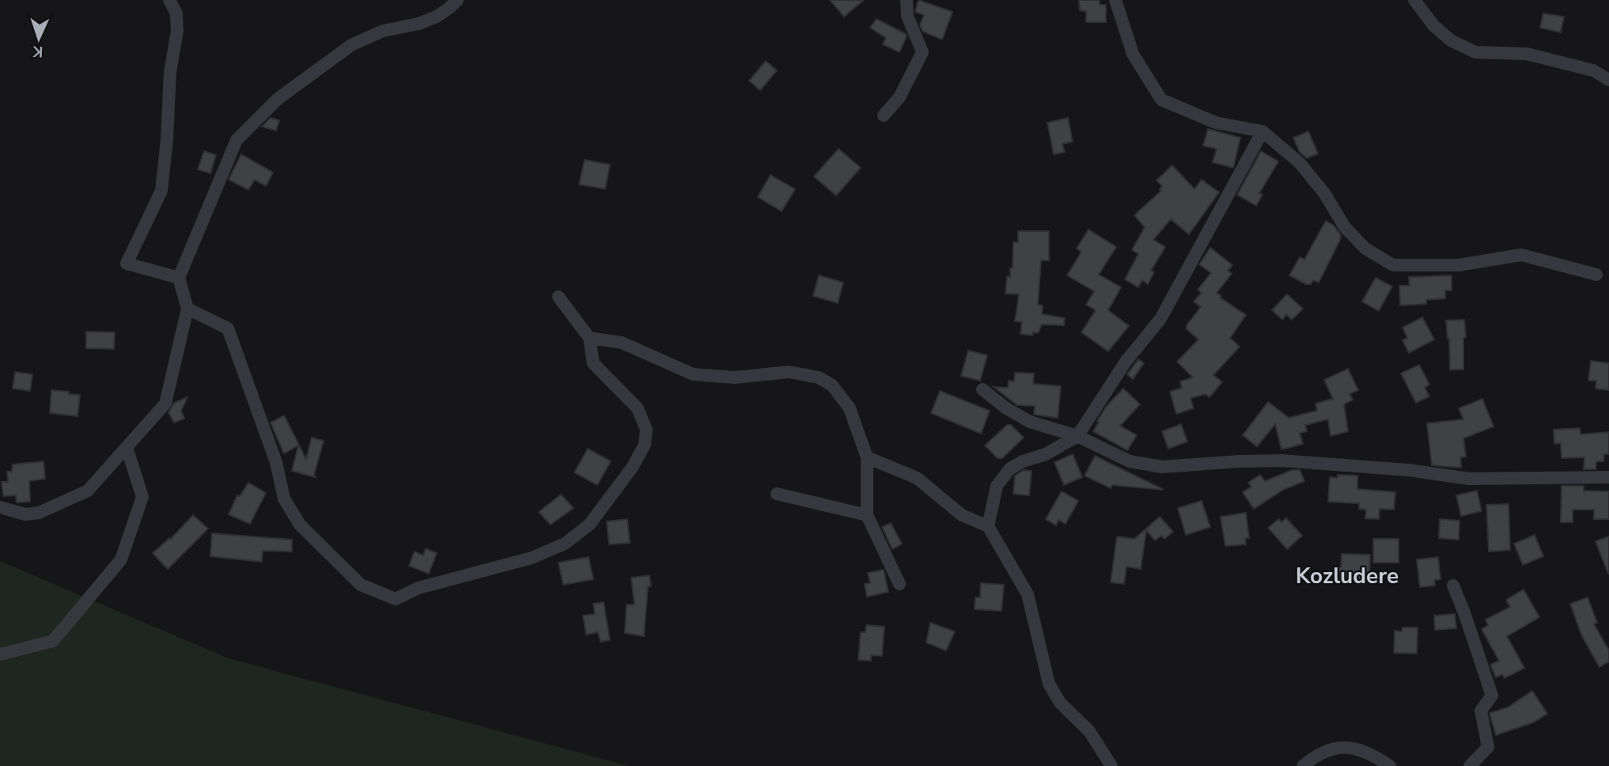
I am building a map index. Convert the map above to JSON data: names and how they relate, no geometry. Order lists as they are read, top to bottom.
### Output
{
  "districts": ["Kozludere"],
  "north": "bottom"
}
